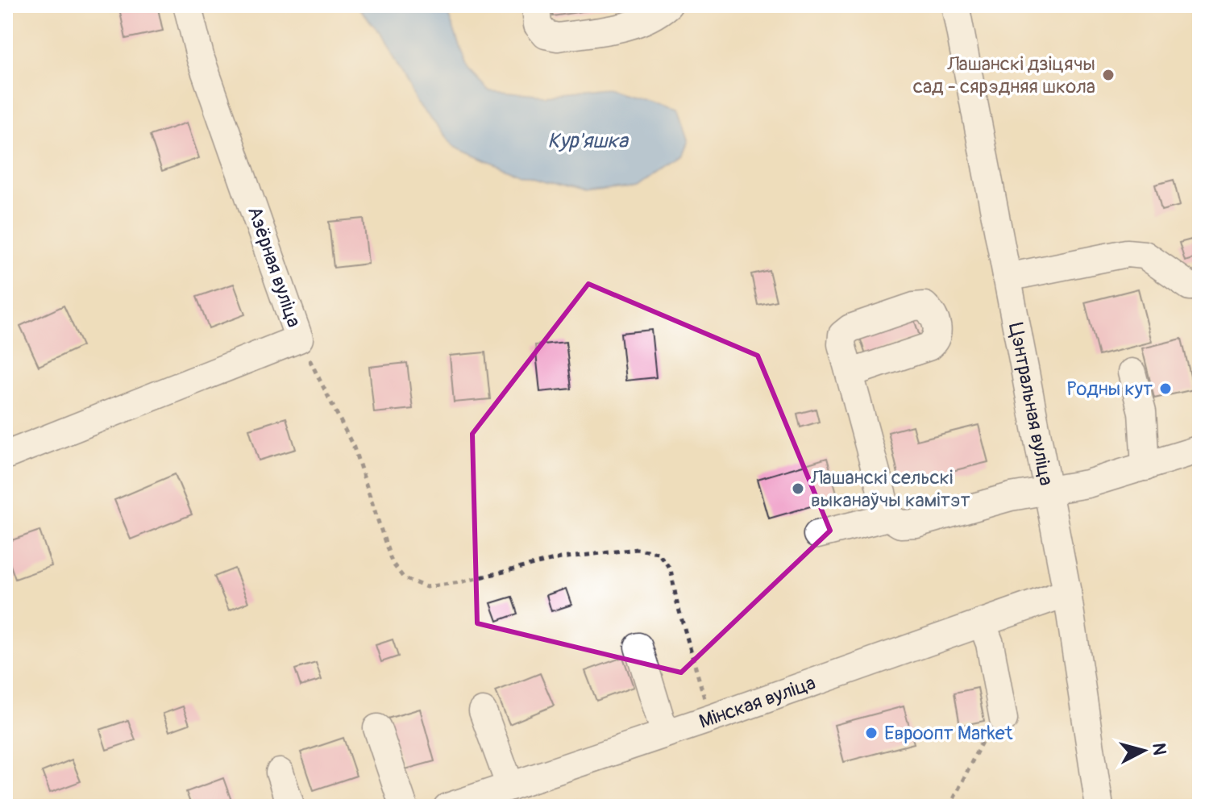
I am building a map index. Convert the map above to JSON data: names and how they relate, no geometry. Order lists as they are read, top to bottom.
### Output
{
  "streets": {
    "street": ["Азёрная вуліца", "Цэнтральная вуліца", "Мінская вуліца"]
  },
  "crossings": [
    ["Цэнтральная вуліца", "Мінская вуліца"]
  ],
  "water": ["Кур'яшка"],
  "places": [
    "Лашанскі дзіцячы сад - сярэдняя школа",
    "Родны кут",
    "Лашанскі сельскі выканаўчы камітэт",
    "Евроопт Market"
  ],
  "north": "right"
}
